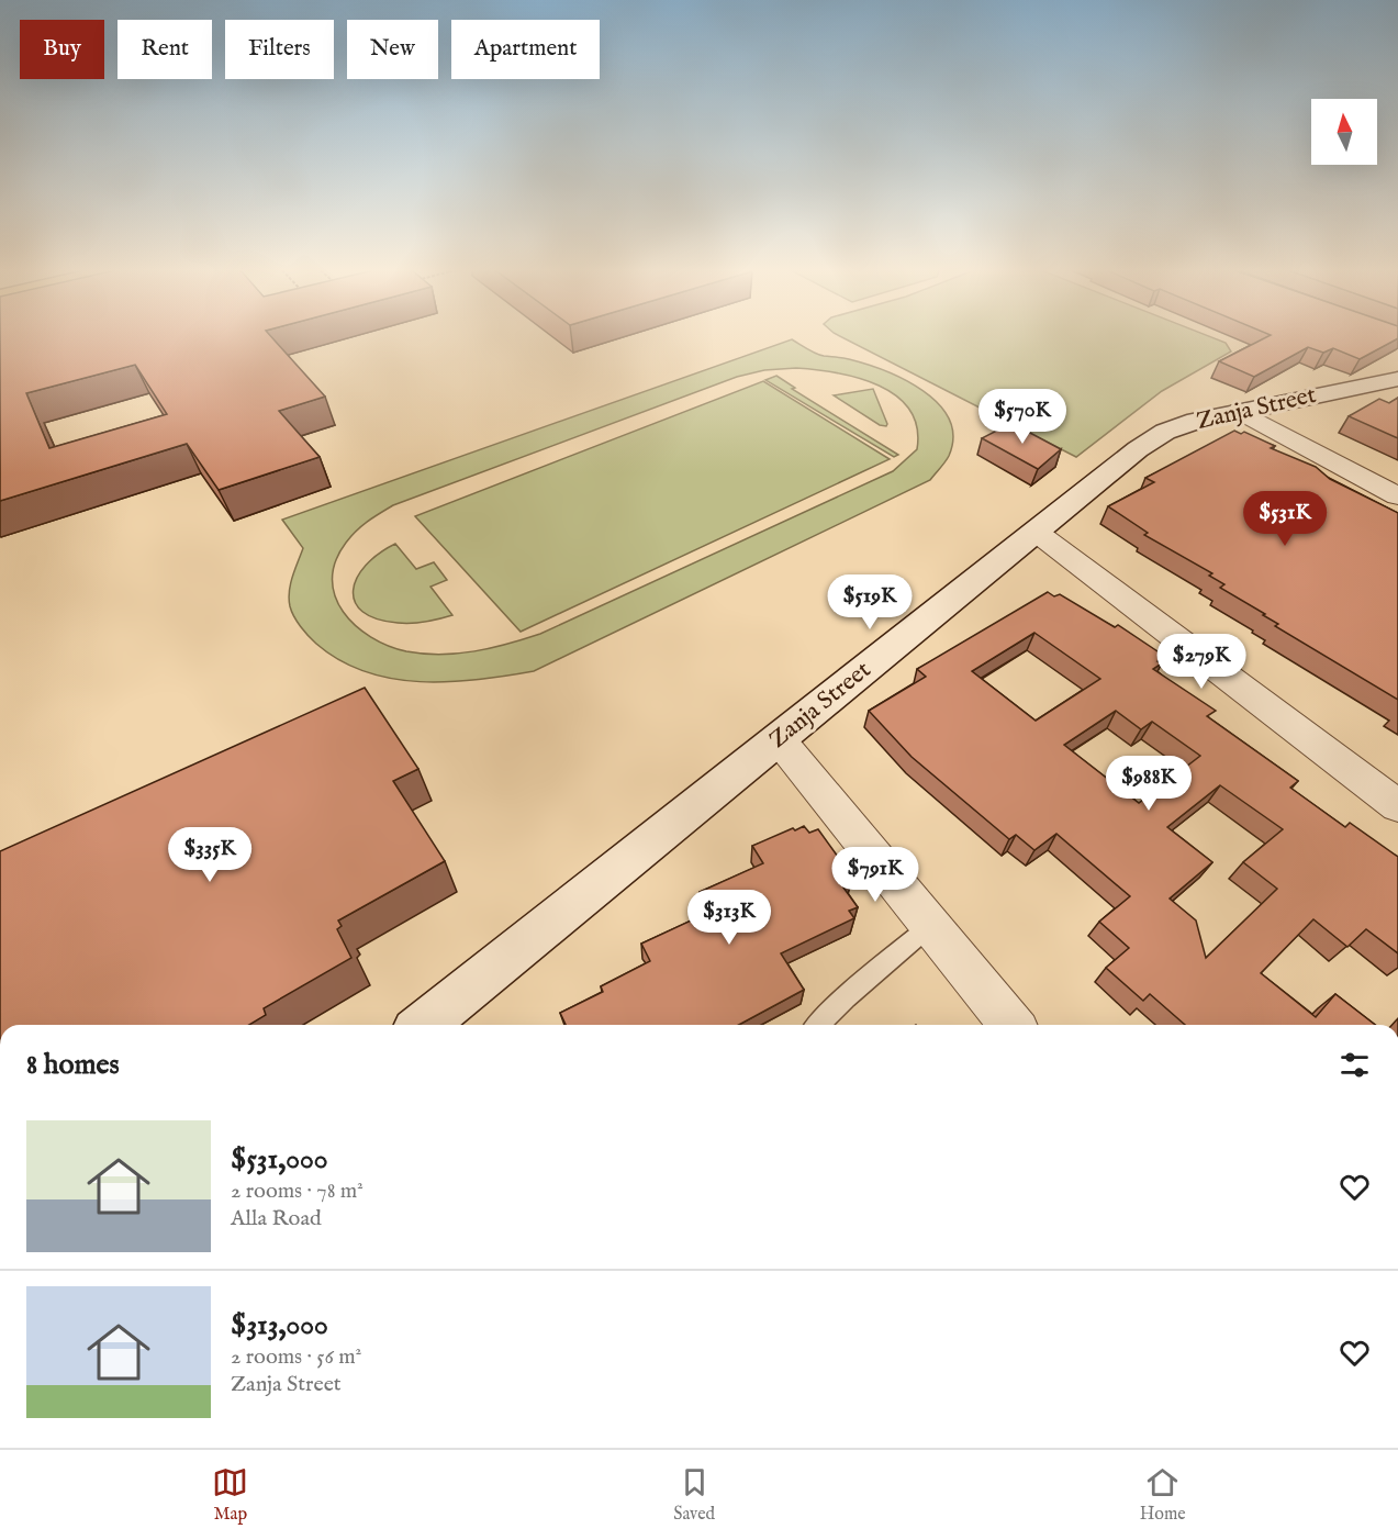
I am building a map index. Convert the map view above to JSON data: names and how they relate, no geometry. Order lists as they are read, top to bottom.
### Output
{
  "streets": {
    "street": ["Zanja Street"]
  },
  "north": "top",
  "page": {
    "chip": [
      "Buy",
      "Rent",
      "Filters",
      "New",
      "Apartment"
    ],
    "price": [
      "$570K",
      "$531K",
      "$519K",
      "$279K",
      "$988K",
      "$335K",
      "$791K",
      "$313K"
    ],
    "heading": "8 homes",
    "list": [
      {
        "name": "$531,000",
        "note": "2 rooms · 78 m² · Alla Road"
      },
      {
        "name": "$313,000",
        "note": "2 rooms · 56 m² · Zanja Street"
      }
    ],
    "tabs": ["Map", "Saved", "Home"]
  }
}
